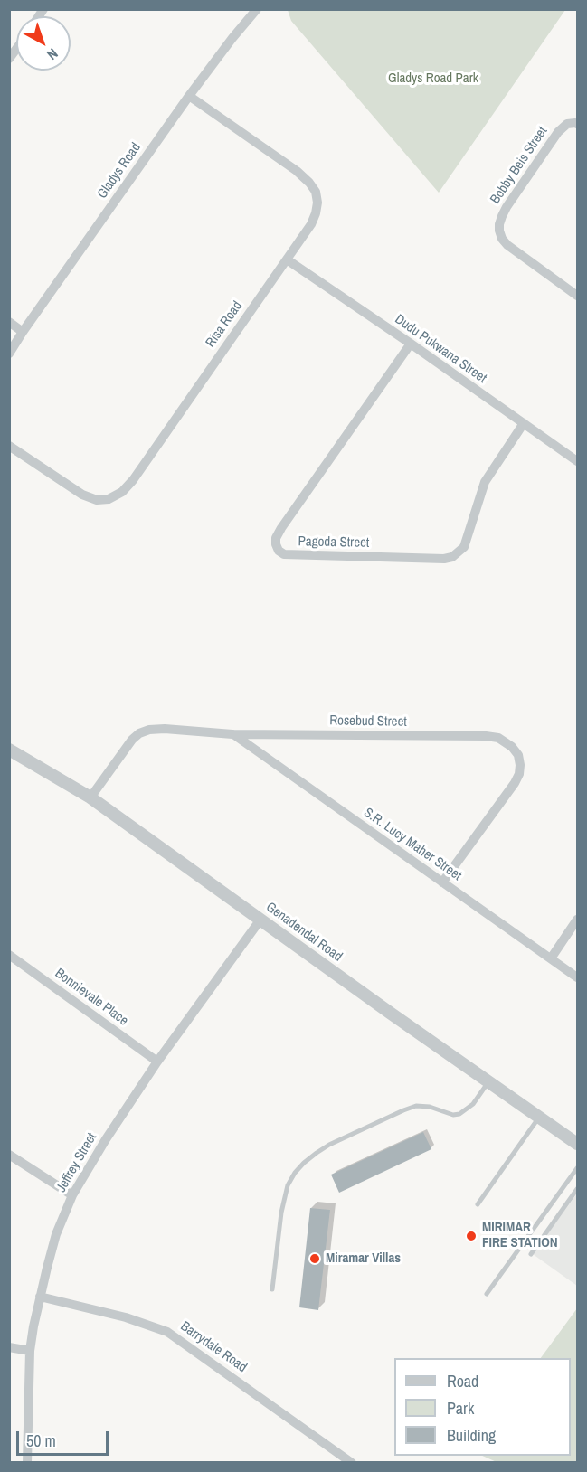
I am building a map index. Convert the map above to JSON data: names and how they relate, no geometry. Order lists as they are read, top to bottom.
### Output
{
  "streets": {
    "street": [
      "Bobby Beis Street",
      "Gladys Road",
      "Risa Road",
      "Dudu Pukwana Street",
      "Pagoda Street",
      "Rosebud Street",
      "S.R. Lucy Maher Street",
      "Genadendal Road",
      "Bonnievale Place",
      "Jeffrey Street",
      "Barrydale Road"
    ]
  },
  "crossings": [
    ["Gladys Road", "Risa Road"],
    ["Risa Road", "Dudu Pukwana Street"],
    ["Dudu Pukwana Street", "Pagoda Street"],
    ["Rosebud Street", "S.R. Lucy Maher Street"],
    ["Rosebud Street", "Genadendal Road"],
    ["Genadendal Road", "Jeffrey Street"],
    ["Bonnievale Place", "Jeffrey Street"],
    ["Jeffrey Street", "Barrydale Road"]
  ],
  "parks": ["Gladys Road Park"],
  "places": ["MIRIMAR FIRE STATION", "Miramar Villas"],
  "legend": ["Road", "Park", "Building"],
  "scale_bar": "50 m",
  "north": "bottom right"
}
